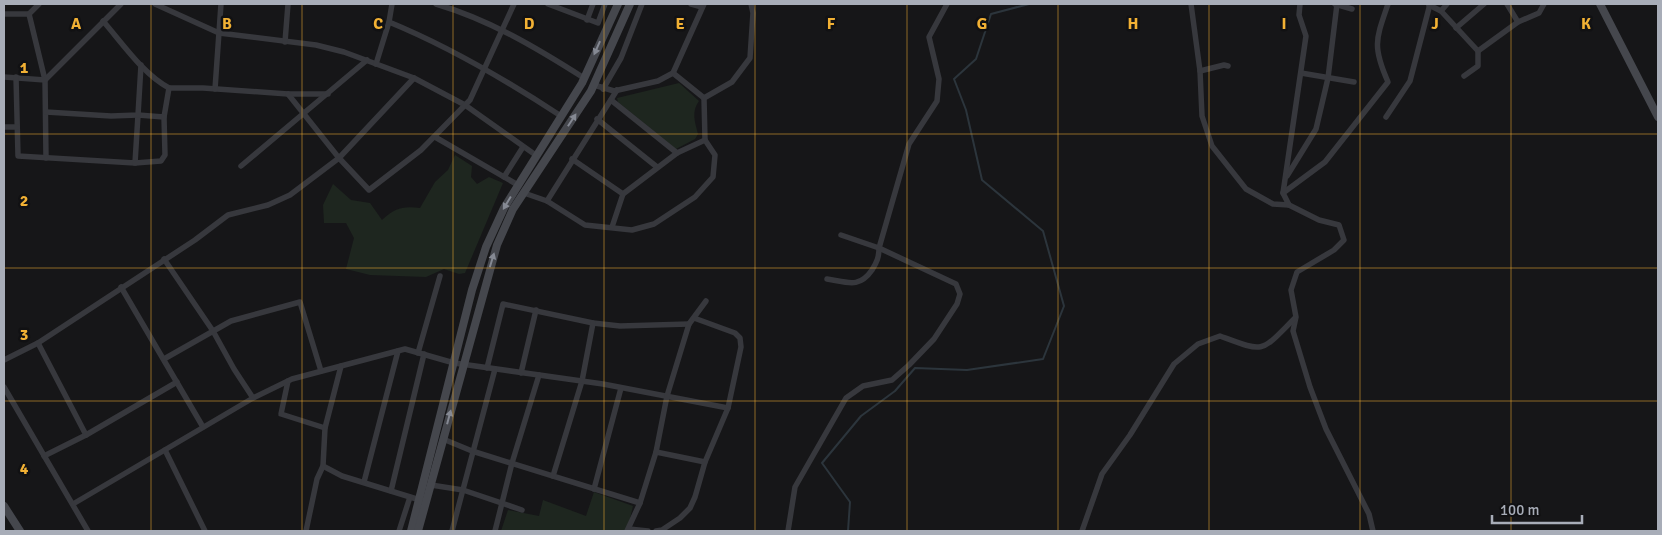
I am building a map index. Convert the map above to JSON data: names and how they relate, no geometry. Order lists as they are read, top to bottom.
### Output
{
  "scale_bar": "100 m",
  "grid": {
    "columns": [
      "A",
      "B",
      "C",
      "D",
      "E",
      "F",
      "G",
      "H",
      "I",
      "J",
      "K"
    ],
    "rows": [
      "1",
      "2",
      "3",
      "4"
    ]
  }
}
